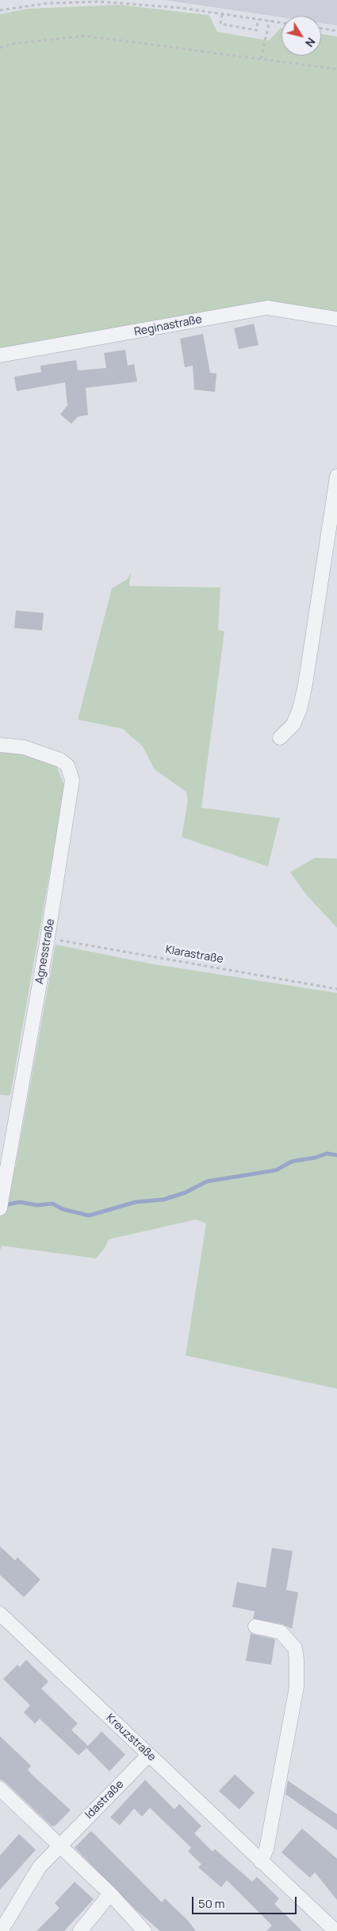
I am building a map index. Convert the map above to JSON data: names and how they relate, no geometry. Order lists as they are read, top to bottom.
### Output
{
  "streets": {
    "street": [
      "Reginastraße",
      "Agnesstraße",
      "Kreuzstraße",
      "Idastraße"
    ],
    "path": ["Klarastraße"]
  },
  "crossings": [
    ["Agnesstraße", "Klarastraße"],
    ["Kreuzstraße", "Idastraße"]
  ],
  "scale_bar": "50 m",
  "north": "bottom right"
}
